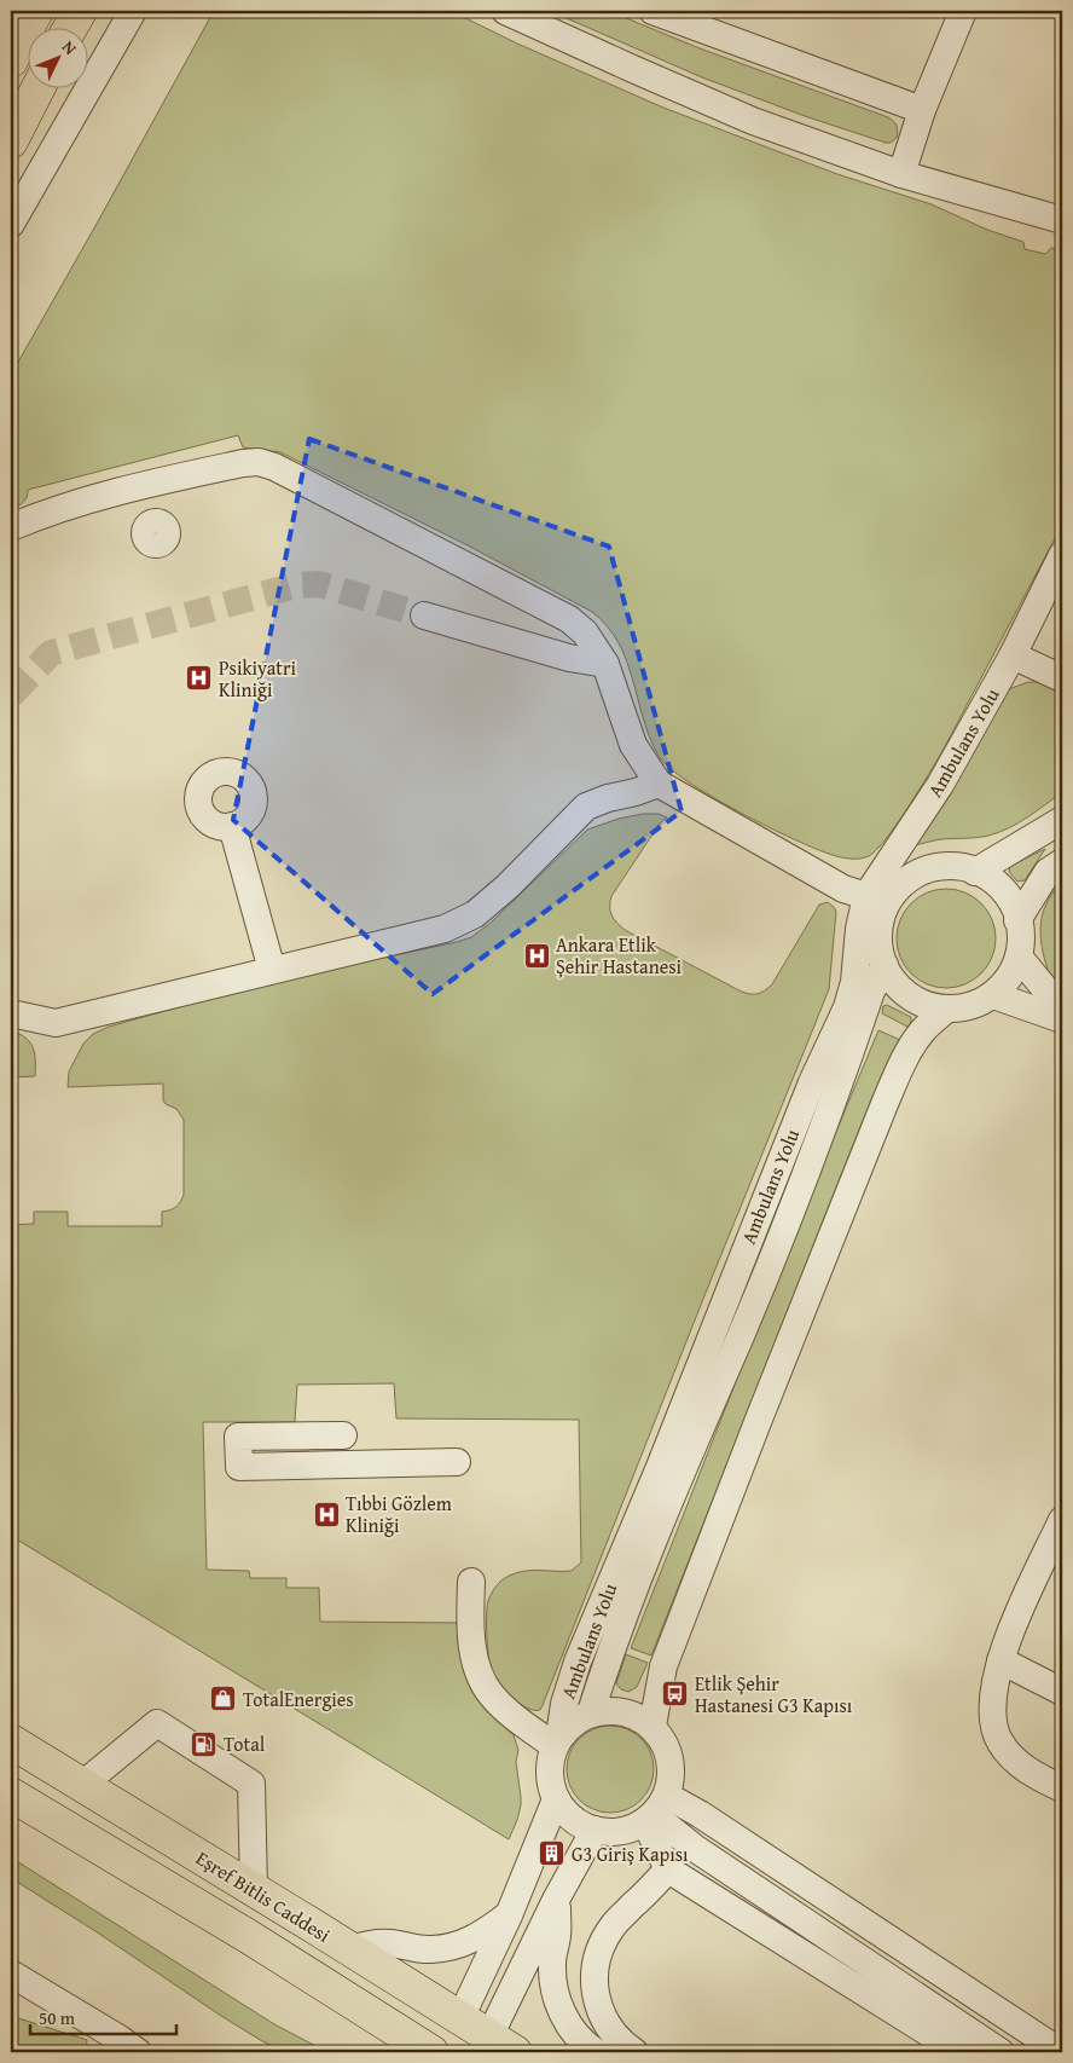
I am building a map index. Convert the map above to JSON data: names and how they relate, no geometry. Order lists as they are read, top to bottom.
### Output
{
  "streets": {
    "main road": ["Eşref Bitlis Caddesi"],
    "lane": ["Ambulans Yolu"]
  },
  "places": {
    "hospital": ["Psikiyatri Kliniği", "Ankara Etlik Şehir Hastanesi", "Tıbbi Gözlem Kliniği"],
    "bus stop": ["Etlik Şehir Hastanesi G3 Kapısı"],
    "shop": ["TotalEnergies"],
    "fuel station": ["Total"],
    "building": ["G3 Giriş Kapısı"]
  },
  "scale_bar": "50 m",
  "north": "top right"
}
